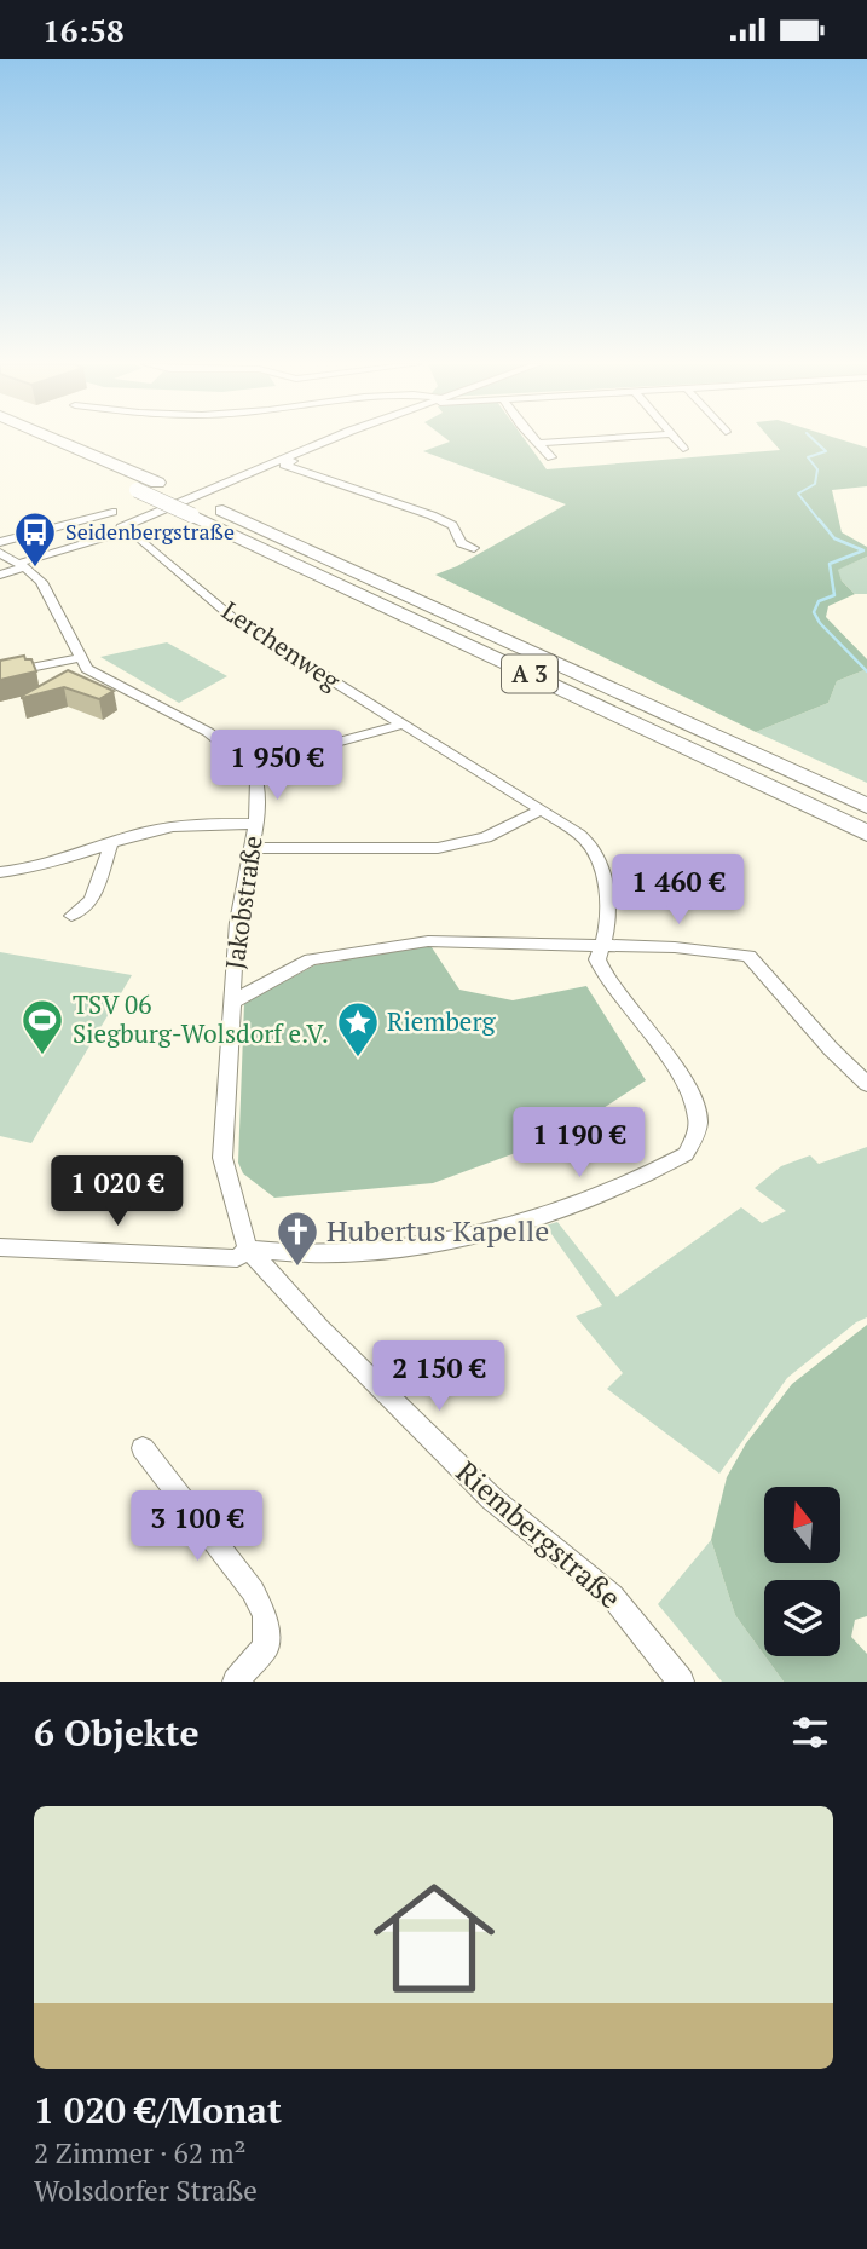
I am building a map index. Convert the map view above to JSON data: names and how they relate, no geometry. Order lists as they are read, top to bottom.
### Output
{
  "streets": {
    "highway": ["A 3"],
    "street": ["Lerchenweg", "Jakobstraße", "Riembergstraße"]
  },
  "crossings": [
    ["Jakobstraße", "Riembergstraße"]
  ],
  "places": {
    "bus stop": ["Seidenbergstraße"],
    "sports": ["TSV 06 Siegburg-Wolsdorf e.V."],
    "place": ["Riemberg"],
    "church": ["Hubertus Kapelle"]
  },
  "north": "top",
  "page": {
    "status": "16:58",
    "price": [
      "1 950 €",
      "1 460 €",
      "1 190 €",
      "1 020 €",
      "2 150 €",
      "3 100 €"
    ],
    "heading": "6 Objekte",
    "list": [
      {
        "name": "1 020 €/Monat",
        "note": "2 Zimmer · 62 m² · Wolsdorfer Straße"
      }
    ]
  }
}
